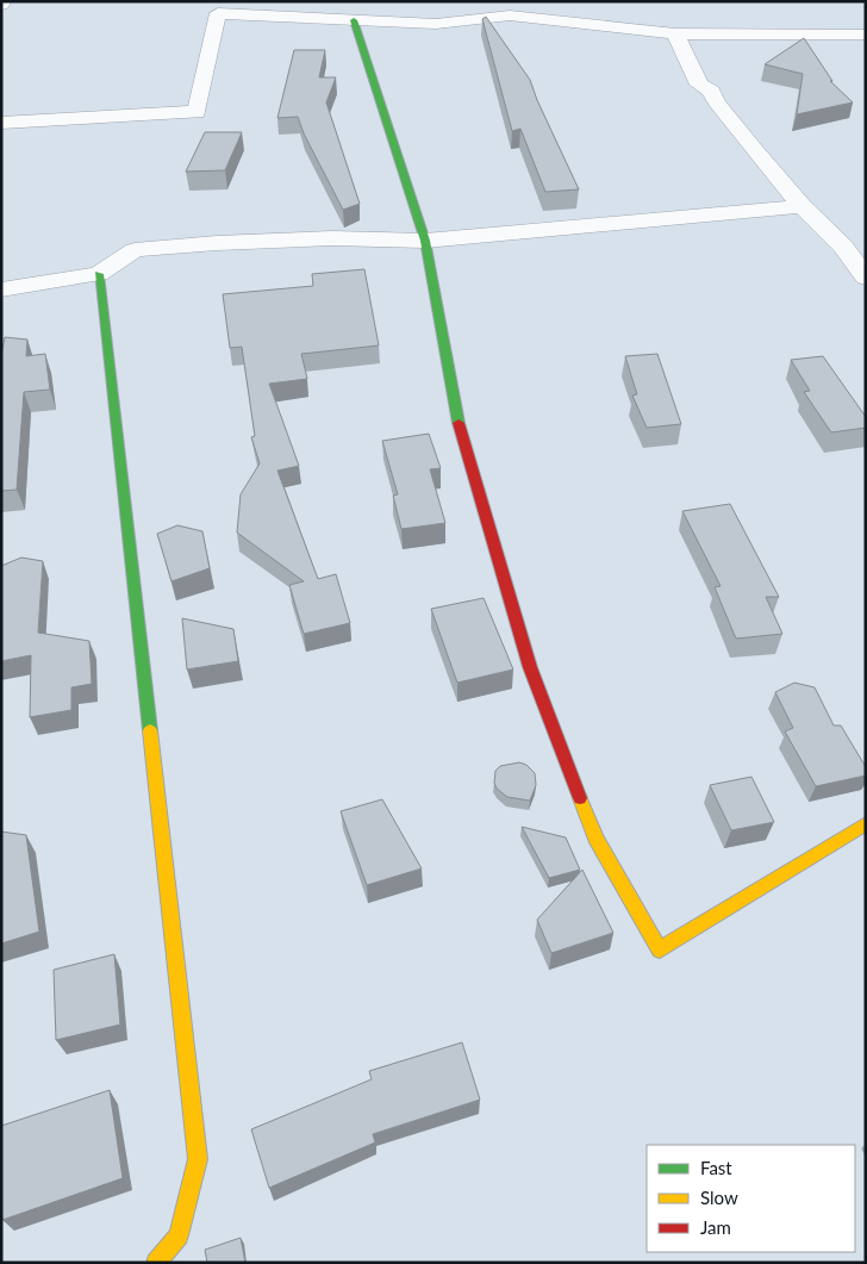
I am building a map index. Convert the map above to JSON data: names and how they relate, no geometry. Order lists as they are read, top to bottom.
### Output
{
  "legend": ["Fast", "Slow", "Jam"]
}
